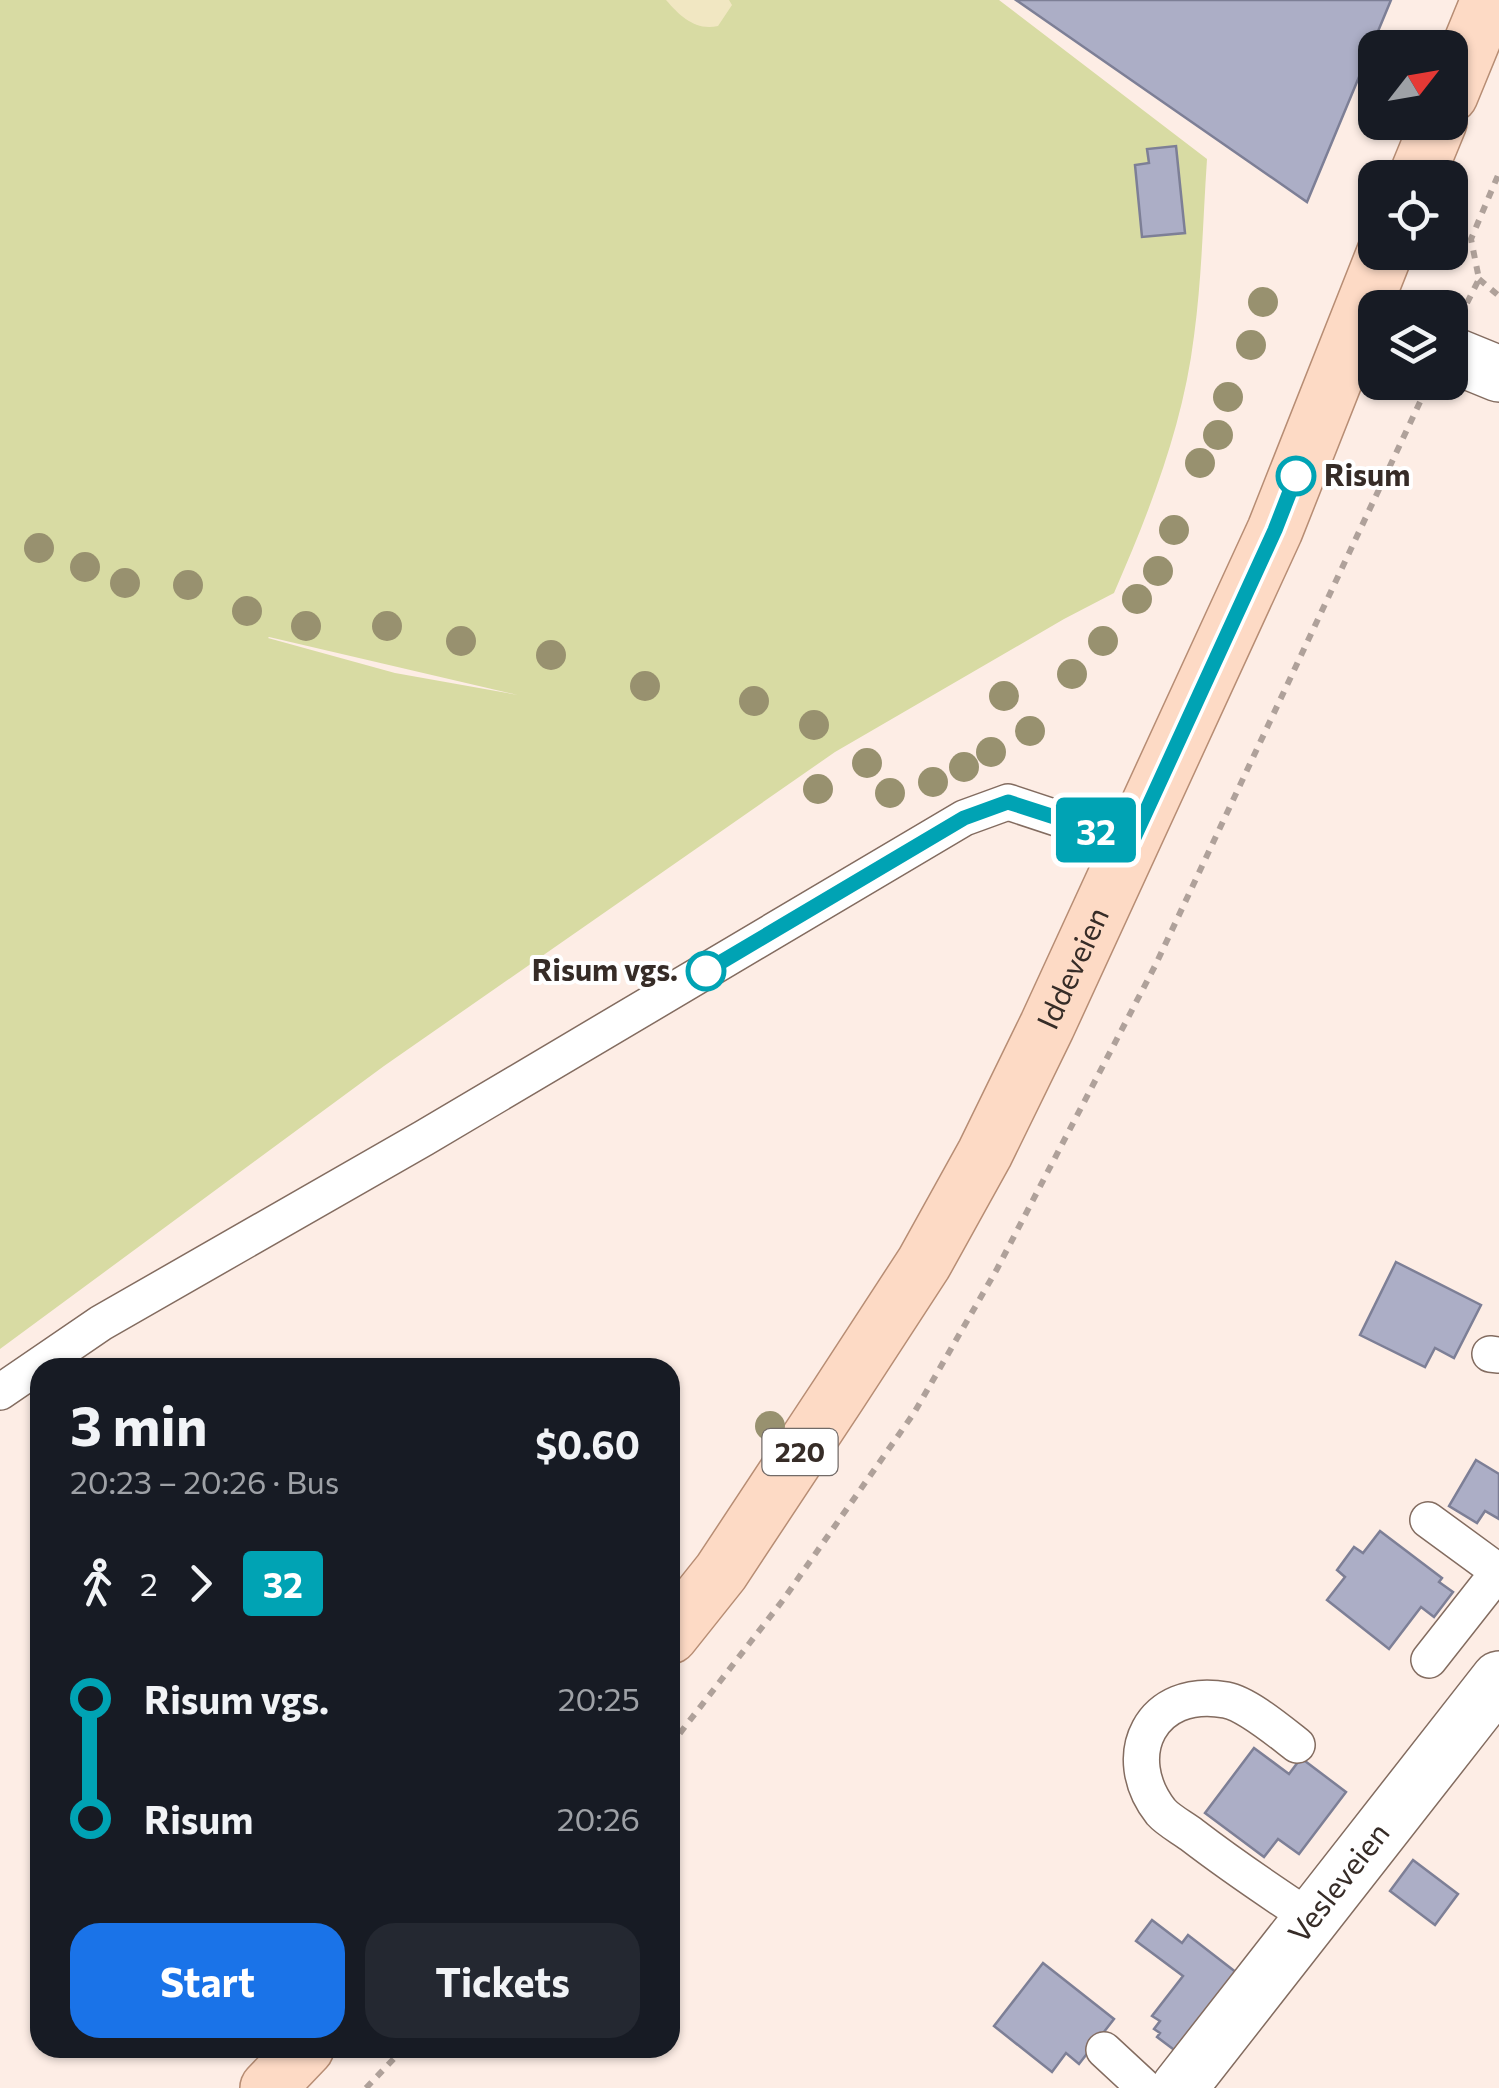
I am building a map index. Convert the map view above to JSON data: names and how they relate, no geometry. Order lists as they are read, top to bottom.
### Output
{
  "streets": {
    "main road": ["Iddeveien", "220"],
    "street": ["Vesleveien"]
  },
  "places": ["Risum", "Risum vgs."],
  "lines": ["bus line 32"],
  "north": "top right",
  "page": {
    "on_map": "32",
    "heading": ["3 min", "20:23 – 20:26 · Bus", "$0.60"],
    "legs": ["2", "32"],
    "list": [
      {
        "name": "Risum vgs.",
        "value": "20:25"
      },
      {
        "name": "Risum",
        "value": "20:26"
      }
    ],
    "buttons": ["Start", "Tickets"]
  }
}
